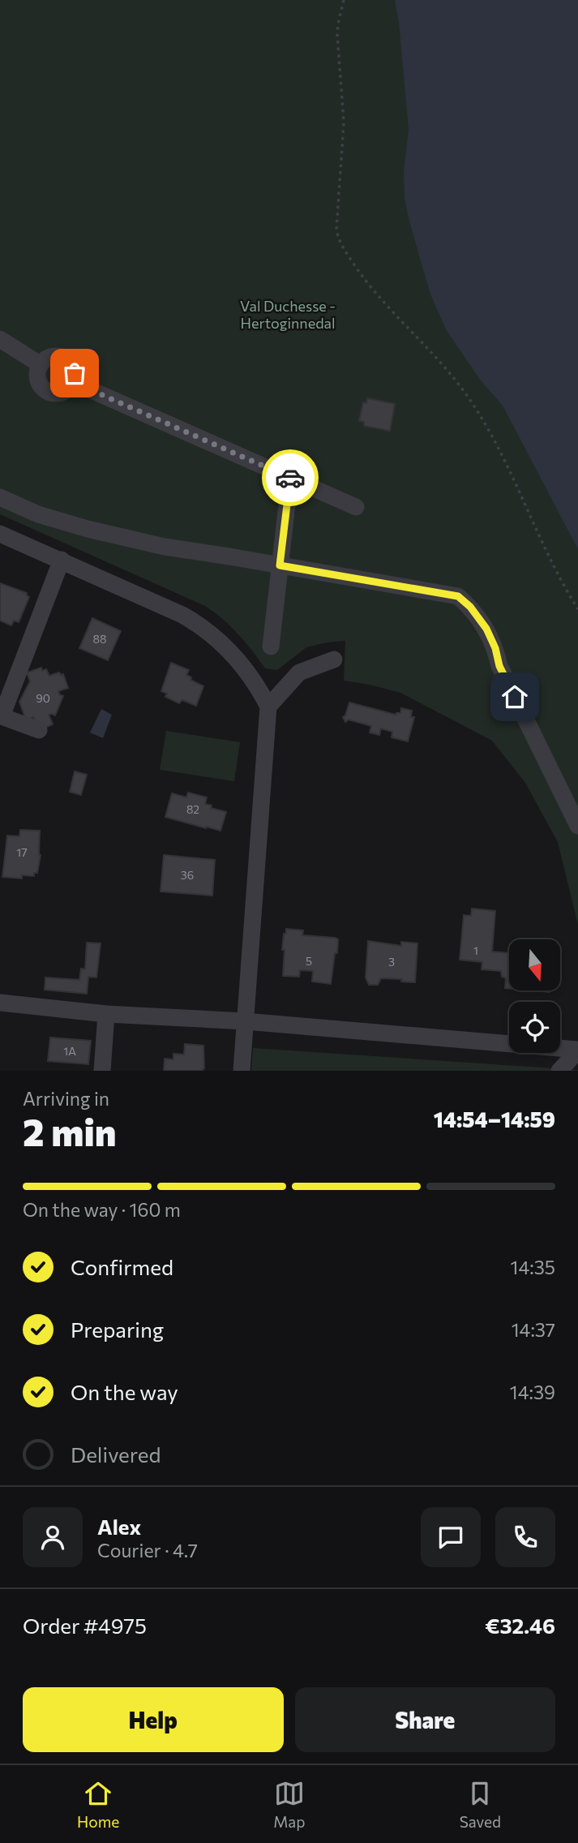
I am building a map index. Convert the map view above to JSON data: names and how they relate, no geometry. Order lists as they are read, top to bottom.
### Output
{
  "parks": ["Val Duchesse - Hertoginnedal"],
  "house_numbers": [
    "88",
    "90",
    "82",
    "17",
    "36",
    "1",
    "5",
    "3",
    "1A"
  ],
  "north": "bottom",
  "page": {
    "heading": ["2 min", "Arriving in", "14:54–14:59"],
    "panel": [
      "Alex",
      "Courier · 4.7",
      "Order #4975",
      "€32.46"
    ],
    "bar": "On the way · 160 m",
    "list": [
      ["Confirmed", "14:35"],
      ["Preparing", "14:37"],
      ["On the way", "14:39"],
      "Delivered"
    ],
    "buttons": ["Help", "Share"],
    "tabs": ["Home", "Map", "Saved"]
  }
}
